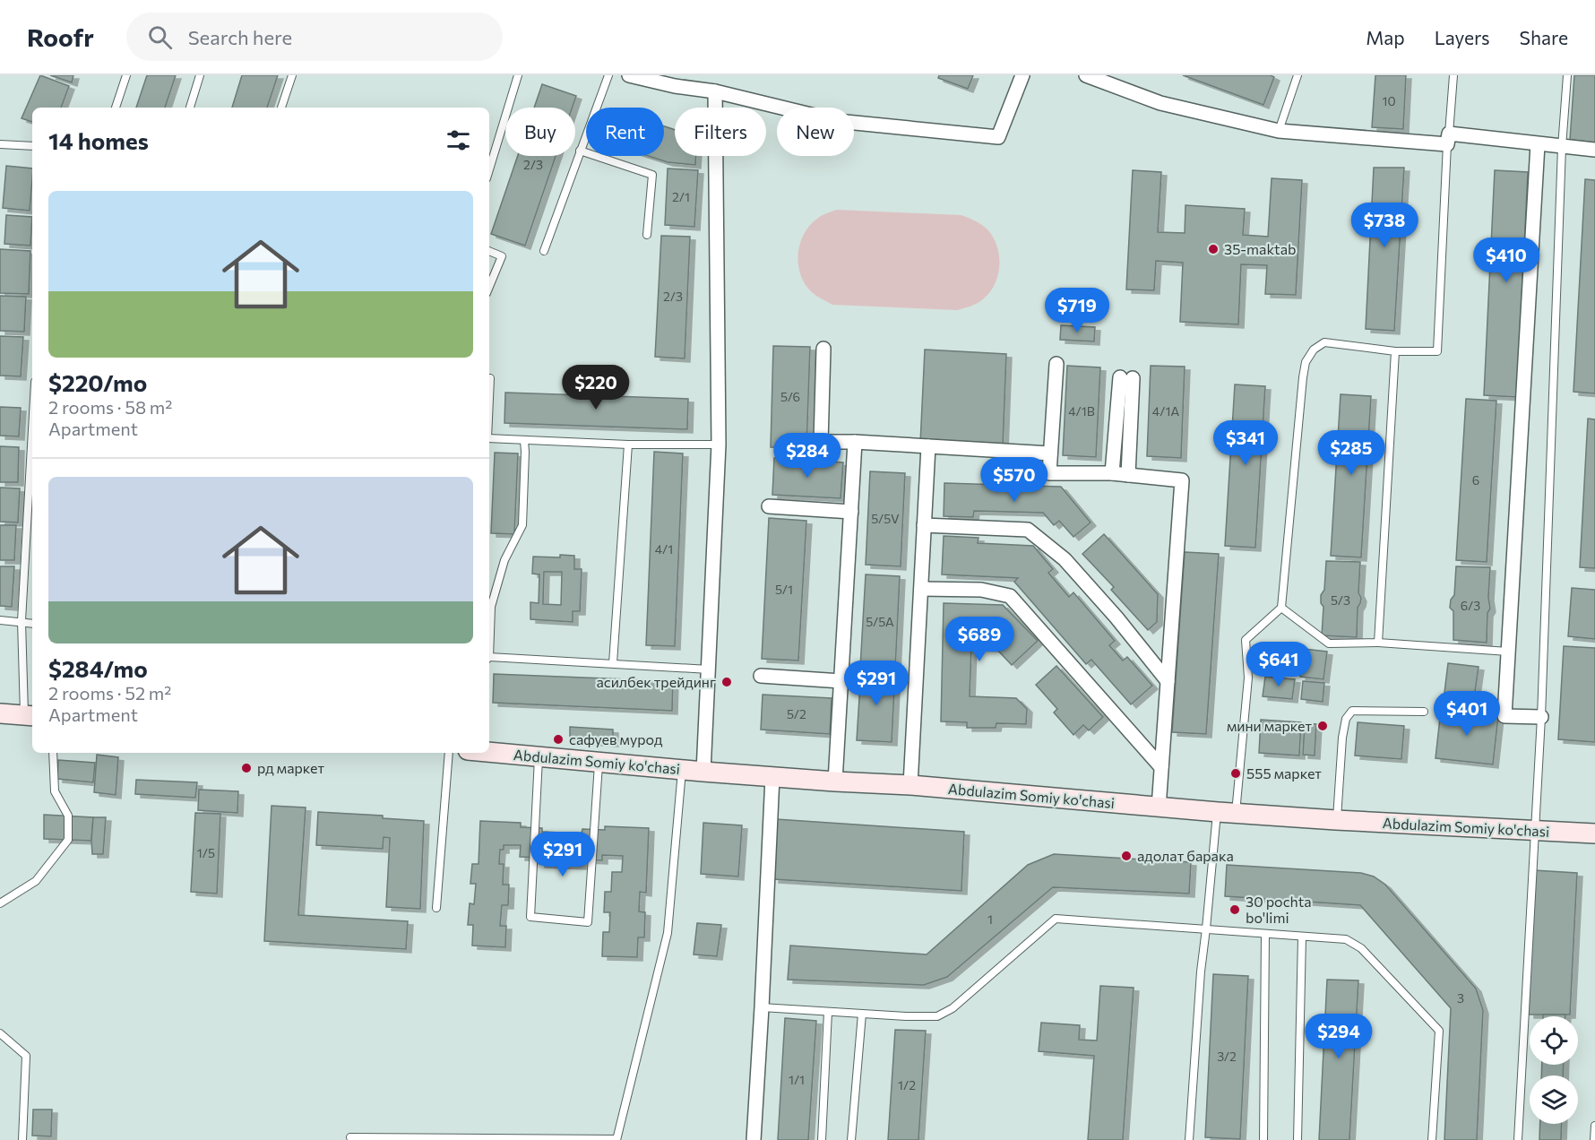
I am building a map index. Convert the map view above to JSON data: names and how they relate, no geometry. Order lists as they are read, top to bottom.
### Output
{
  "streets": {
    "street": ["Abdulazim Somiy ko'chasi"]
  },
  "places": [
    "35-maktab",
    "асилбек трейдинг",
    "мини маркет",
    "сафуев мурод",
    "рд маркет",
    "555 маркет",
    "адолат барака",
    "30 pochta bo'limi"
  ],
  "house_numbers": [
    "10",
    "2/3",
    "2/1",
    "2/3",
    "5/6",
    "4/1B",
    "4/1A",
    "6",
    "5/5V",
    "4/1",
    "5/1",
    "5/3",
    "6/3",
    "5/5A",
    "5/2",
    "1/5",
    "1",
    "3",
    "3/2",
    "1/1",
    "1/2"
  ],
  "page": {
    "header": "Roofr",
    "search": "Search here",
    "nav": ["Map", "Layers", "Share"],
    "chip": [
      "Buy",
      "Rent",
      "Filters",
      "New"
    ],
    "heading": "14 homes",
    "list": [
      {
        "name": "$220/mo",
        "note": "2 rooms · 58 m² · Apartment"
      },
      {
        "name": "$284/mo",
        "note": "2 rooms · 52 m² · Apartment"
      }
    ],
    "price": [
      "$738",
      "$410",
      "$719",
      "$220",
      "$341",
      "$285",
      "$284",
      "$570",
      "$689",
      "$641",
      "$291",
      "$401",
      "$291",
      "$294"
    ]
  }
}
